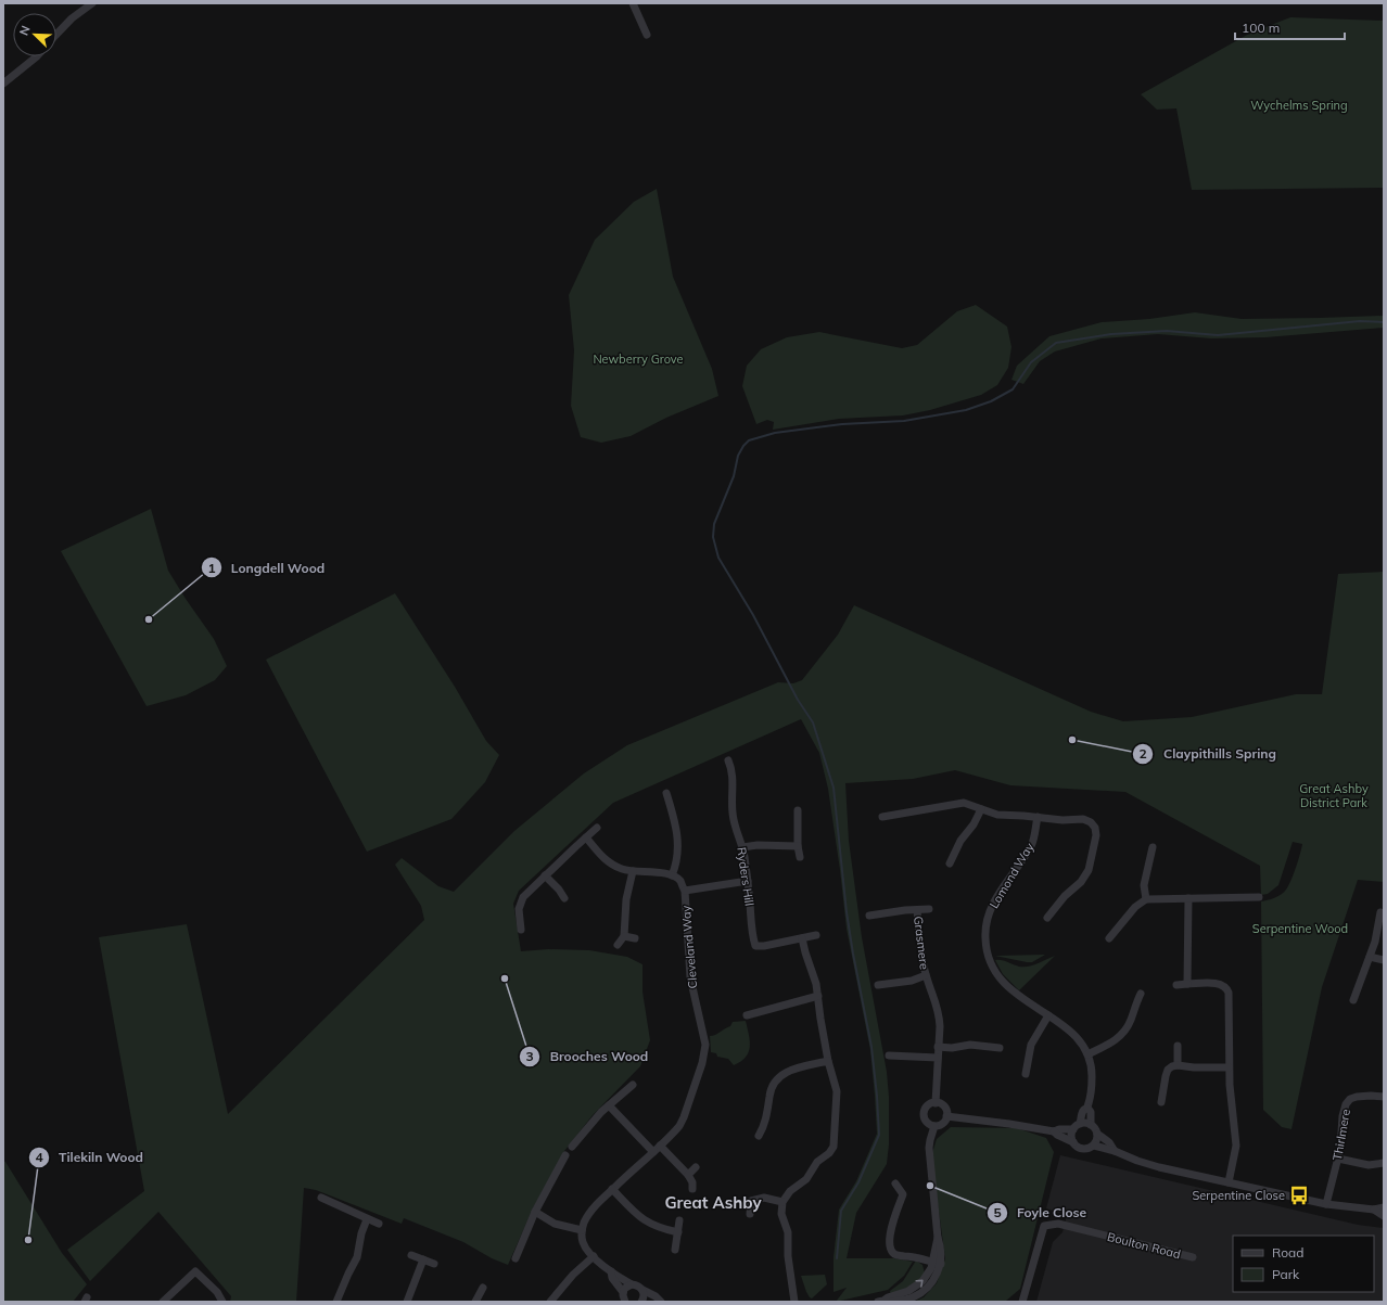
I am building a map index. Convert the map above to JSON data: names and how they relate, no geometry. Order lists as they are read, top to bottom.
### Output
{
  "streets": {
    "street": [
      "Lomond Way",
      "Ryders Hill",
      "Grasmere",
      "Cleveland Way",
      "Thirlmere",
      "Boulton Road"
    ]
  },
  "crossings": [
    ["Ryders Hill", "Cleveland Way"]
  ],
  "districts": ["Great Ashby"],
  "parks": [
    "Wychelms Spring",
    "Newberry Grove",
    "Great Ashby District Park",
    "Serpentine Wood"
  ],
  "places": {
    "other": [
      "Longdell Wood",
      "Claypithills Spring",
      "Brooches Wood",
      "Foyle Close",
      "Tilekiln Wood"
    ],
    "bus stop": ["Serpentine Close"]
  },
  "legend": ["Road", "Park"],
  "scale_bar": "100 m",
  "north": "top left"
}
